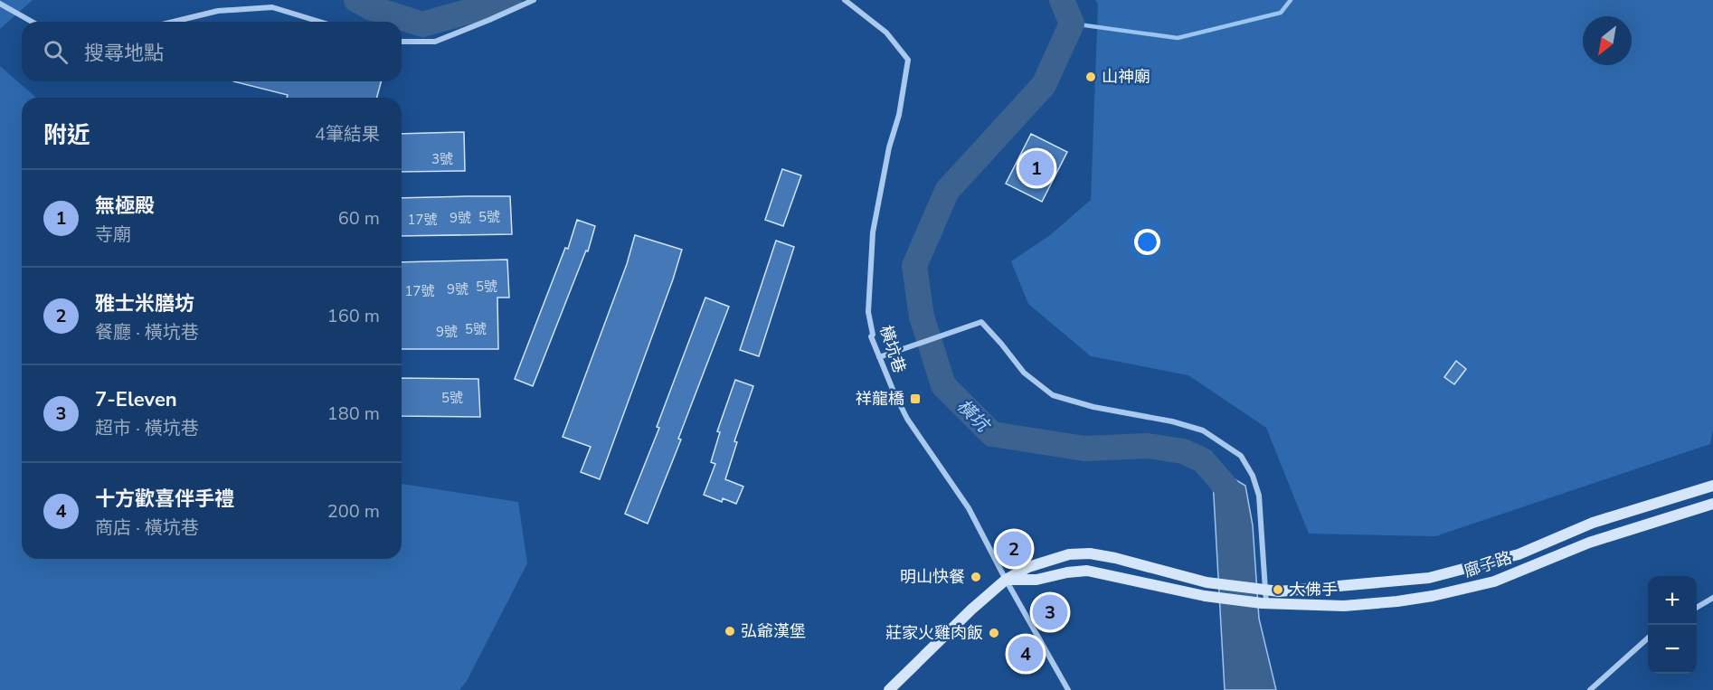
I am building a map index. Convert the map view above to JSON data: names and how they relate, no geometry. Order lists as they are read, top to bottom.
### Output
{
  "streets": {
    "main road": ["廍子路"],
    "street": ["橫坑巷"]
  },
  "crossings": [
    ["橫坑巷", "廍子路"]
  ],
  "water": ["橫坑"],
  "places": {
    "other": [
      "山神廟",
      "明山快餐",
      "大佛手",
      "弘爺漢堡",
      "莊家火雞肉飯"
    ],
    "transit": ["祥龍橋"]
  },
  "house_numbers": [
    "3號",
    "5號",
    "9號",
    "17號",
    "5號",
    "9號",
    "17號",
    "5號",
    "9號",
    "5號"
  ],
  "north": "bottom left",
  "page": {
    "search": "搜尋地點",
    "heading": ["附近", "4筆結果"],
    "pins": [
      "1",
      "2",
      "3",
      "4"
    ],
    "list": [
      {
        "mark": "1",
        "name": "無極殿",
        "note": "寺廟",
        "value": "60 m"
      },
      {
        "mark": "2",
        "name": "雅士米膳坊",
        "note": "餐廳 · 橫坑巷",
        "value": "160 m"
      },
      {
        "mark": "3",
        "name": "7-Eleven",
        "note": "超市 · 橫坑巷",
        "value": "180 m"
      },
      {
        "mark": "4",
        "name": "十方歡喜伴手禮",
        "note": "商店 · 橫坑巷",
        "value": "200 m"
      }
    ],
    "map_buttons": ["+", "−"]
  }
}
